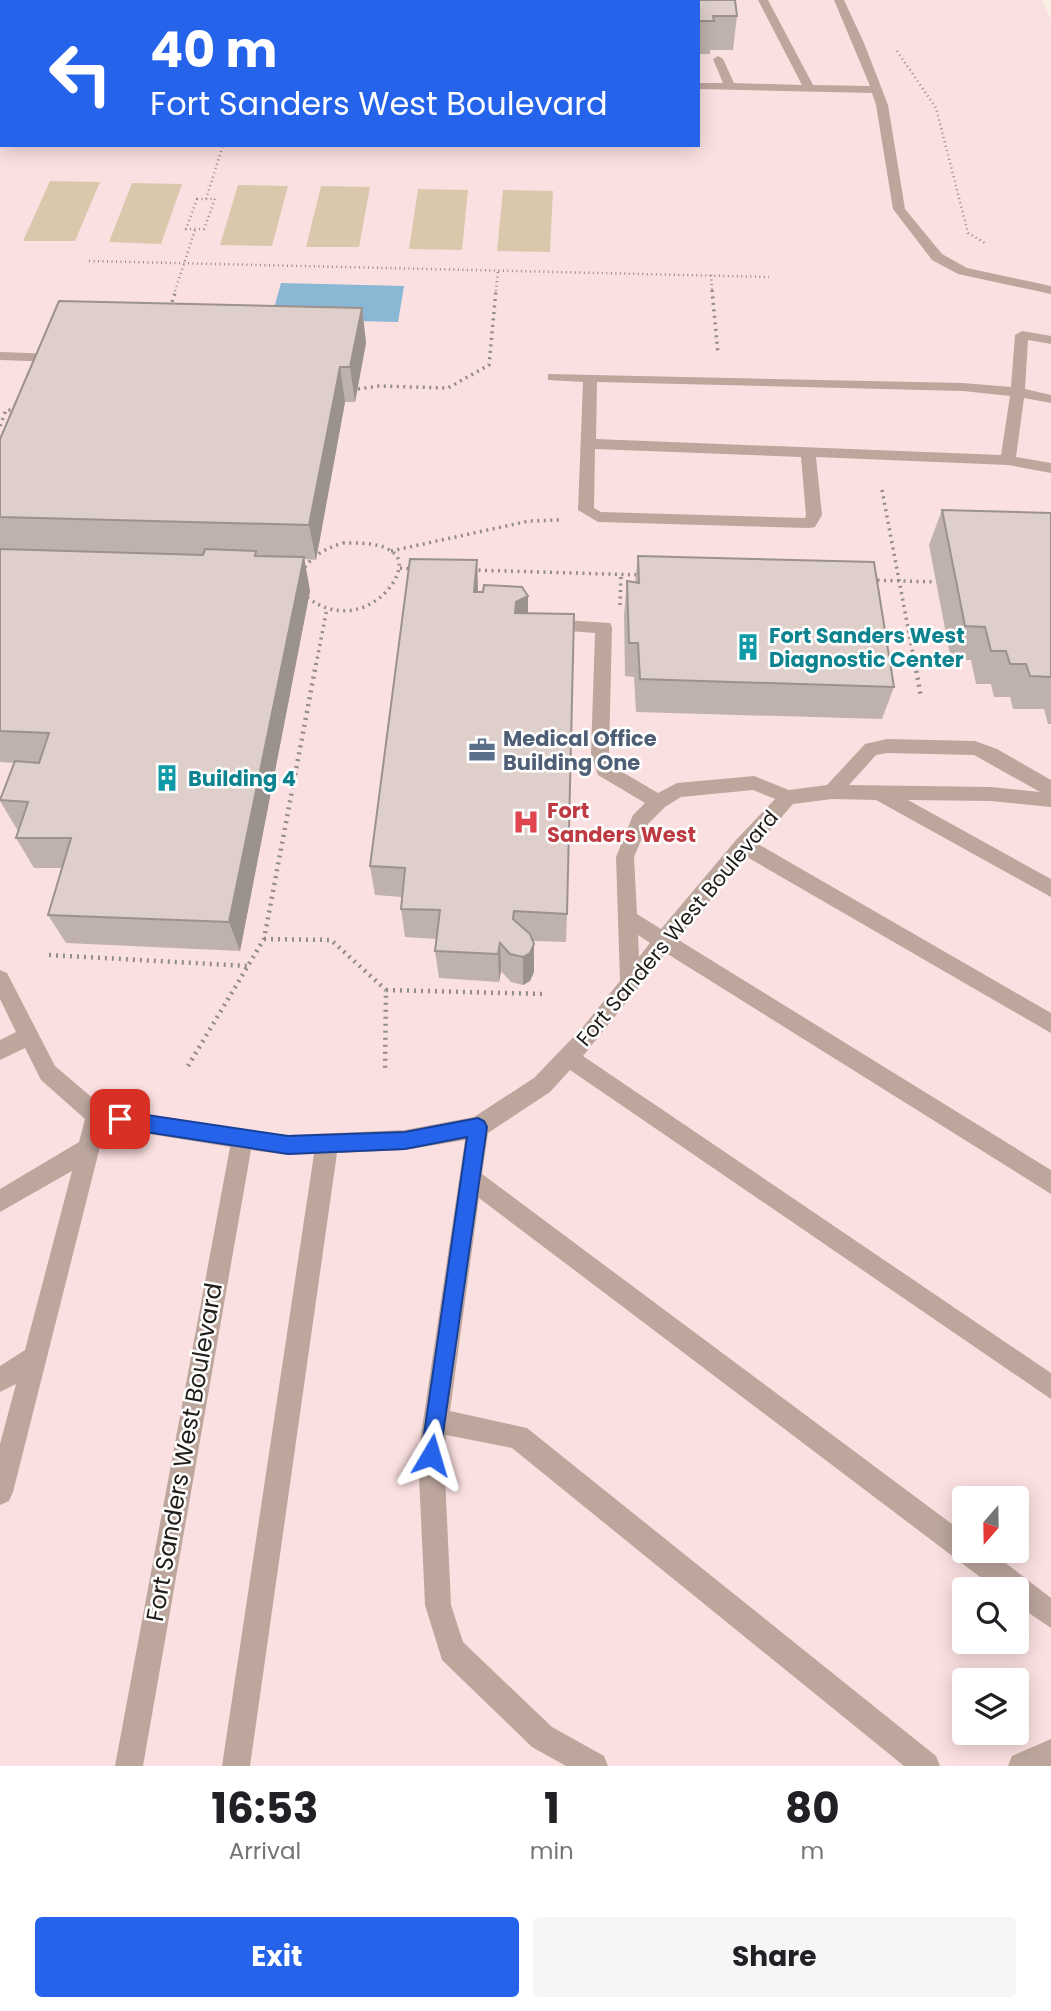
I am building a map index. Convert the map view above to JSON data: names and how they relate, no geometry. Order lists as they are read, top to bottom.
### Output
{
  "streets": {
    "lane": ["Fort Sanders West Boulevard"]
  },
  "places": {
    "building": ["Fort Sanders West Diagnostic Center", "Building 4"],
    "office": ["Medical Office Building One"],
    "hospital": ["Fort Sanders West"]
  },
  "north": "bottom",
  "page": {
    "turn": ["40 m", "Fort Sanders West Boulevard"],
    "eta": [
      "16:53",
      "Arrival",
      "1",
      "min",
      "80",
      "m"
    ],
    "buttons": ["Exit", "Share"]
  }
}
